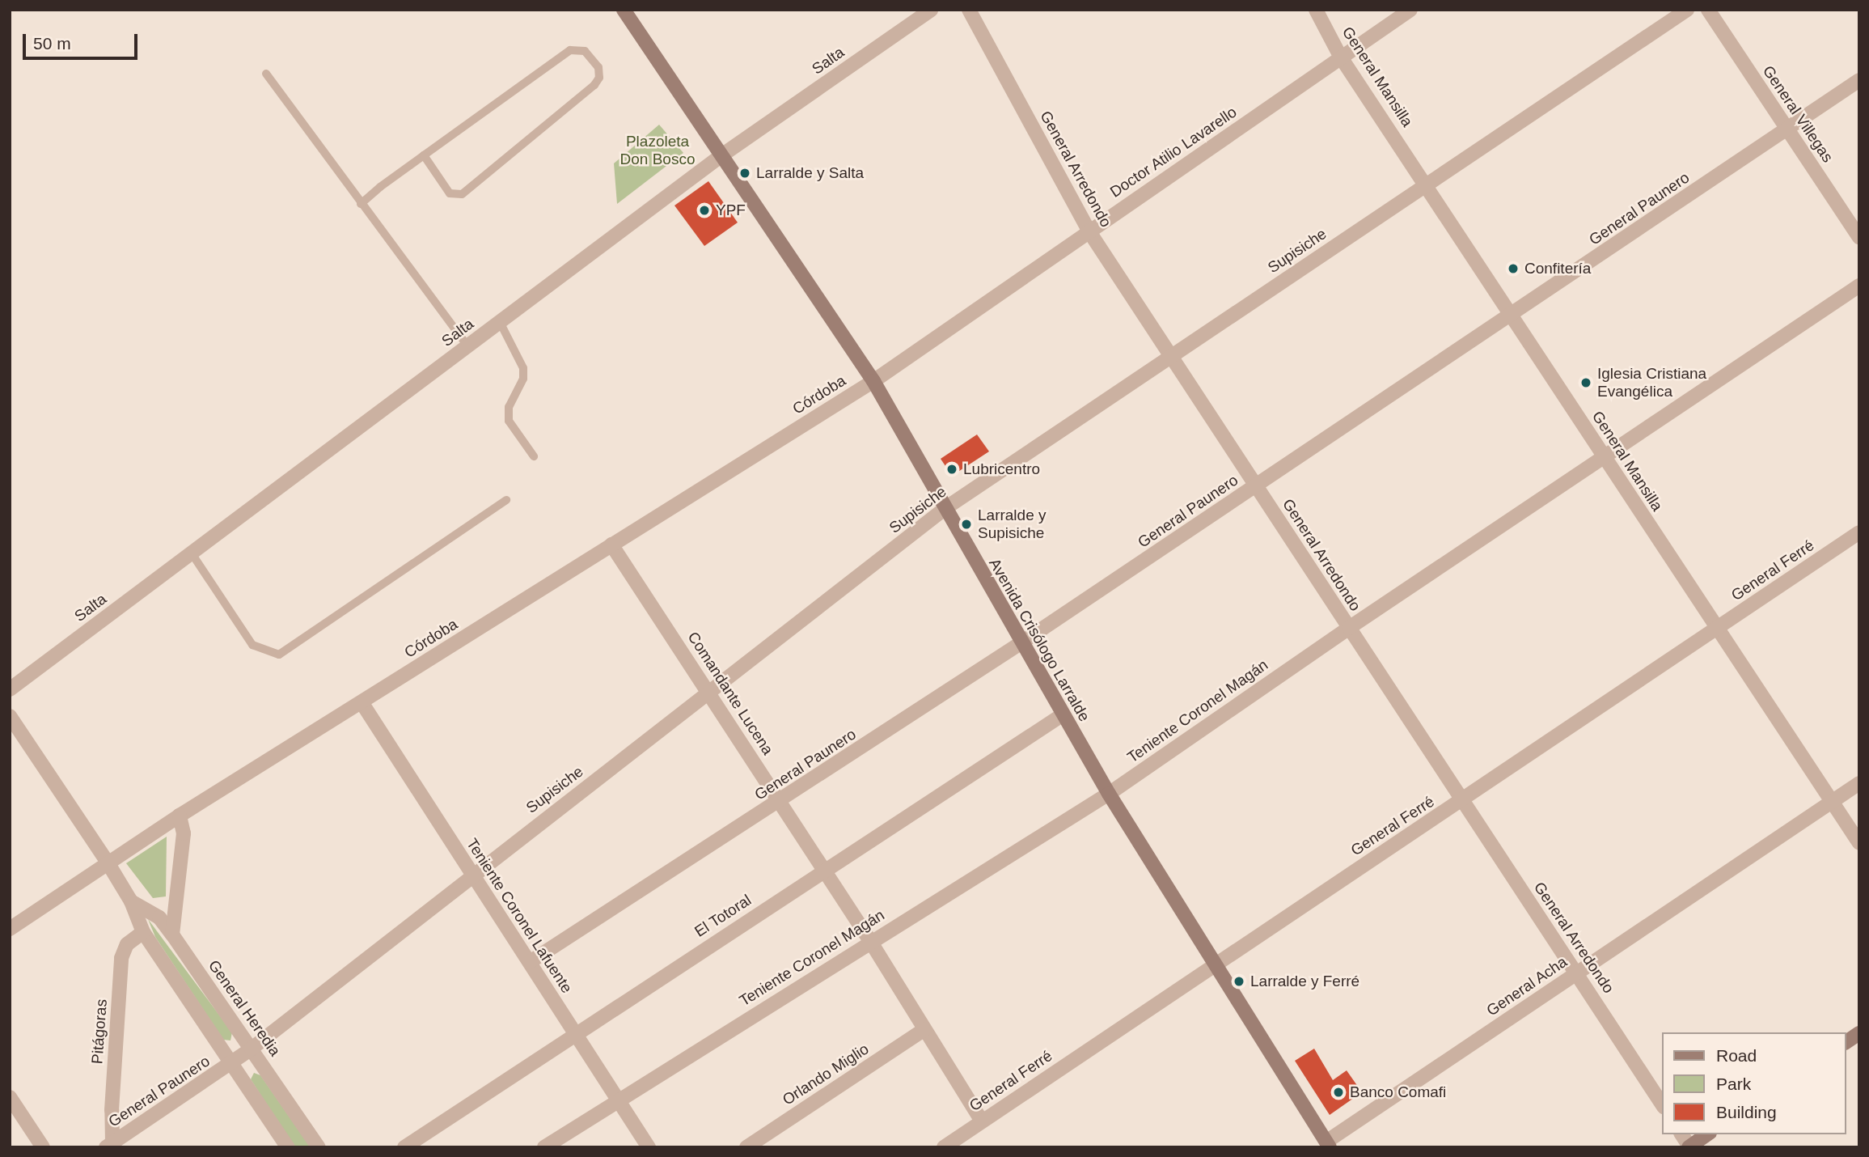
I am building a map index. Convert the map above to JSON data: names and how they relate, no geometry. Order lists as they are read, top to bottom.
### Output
{
  "streets": {
    "main road": ["Avenida Crisólogo Larralde"],
    "street": [
      "Salta",
      "General Mansilla",
      "General Villegas",
      "Doctor Atilio Lavarello",
      "General Arredondo",
      "General Paunero",
      "Supisiche",
      "Córdoba",
      "General Ferré",
      "Comandante Lucena",
      "Teniente Coronel Magán",
      "Teniente Coronel Lafuente",
      "El Totoral",
      "General Acha",
      "General Heredia",
      "Pitágoras",
      "Orlando Miglio"
    ]
  },
  "crossings": [
    ["Salta", "Avenida Crisólogo Larralde"],
    ["General Mansilla", "Doctor Atilio Lavarello"],
    ["General Mansilla", "General Paunero"],
    ["General Mansilla", "Supisiche"],
    ["General Mansilla", "General Ferré"],
    ["General Mansilla", "Teniente Coronel Magán"],
    ["General Mansilla", "General Acha"],
    ["General Villegas", "General Paunero"],
    ["Doctor Atilio Lavarello", "General Arredondo"],
    ["Doctor Atilio Lavarello", "Córdoba"],
    ["Doctor Atilio Lavarello", "Avenida Crisólogo Larralde"],
    ["General Arredondo", "General Paunero"],
    ["General Arredondo", "Supisiche"],
    ["General Arredondo", "General Ferré"],
    ["General Arredondo", "Teniente Coronel Magán"],
    ["General Arredondo", "General Acha"],
    ["General Paunero", "Supisiche"],
    ["General Paunero", "Avenida Crisólogo Larralde"],
    ["General Paunero", "Comandante Lucena"],
    ["General Paunero", "Teniente Coronel Lafuente"],
    ["General Paunero", "General Heredia"],
    ["General Paunero", "Pitágoras"],
    ["Supisiche", "Avenida Crisólogo Larralde"],
    ["Supisiche", "Comandante Lucena"],
    ["Supisiche", "Teniente Coronel Lafuente"],
    ["Supisiche", "General Heredia"],
    ["Córdoba", "Avenida Crisólogo Larralde"],
    ["Córdoba", "Comandante Lucena"],
    ["Córdoba", "Teniente Coronel Lafuente"],
    ["Córdoba", "General Heredia"],
    ["General Ferré", "Avenida Crisólogo Larralde"],
    ["General Ferré", "Comandante Lucena"],
    ["Avenida Crisólogo Larralde", "Teniente Coronel Magán"],
    ["Avenida Crisólogo Larralde", "El Totoral"],
    ["Avenida Crisólogo Larralde", "General Acha"],
    ["Comandante Lucena", "Teniente Coronel Magán"],
    ["Comandante Lucena", "El Totoral"],
    ["Comandante Lucena", "Orlando Miglio"],
    ["Teniente Coronel Magán", "Teniente Coronel Lafuente"],
    ["Teniente Coronel Lafuente", "El Totoral"],
    ["General Heredia", "Pitágoras"]
  ],
  "parks": ["Plazoleta Don Bosco"],
  "places": [
    "Larralde y Salta",
    "YPF",
    "Confitería",
    "Iglesia Cristiana Evangélica",
    "Lubricentro",
    "Larralde y Supisiche",
    "Larralde y Ferré",
    "Banco Comafi"
  ],
  "legend": ["Road", "Park", "Building"],
  "scale_bar": "50 m"
}
